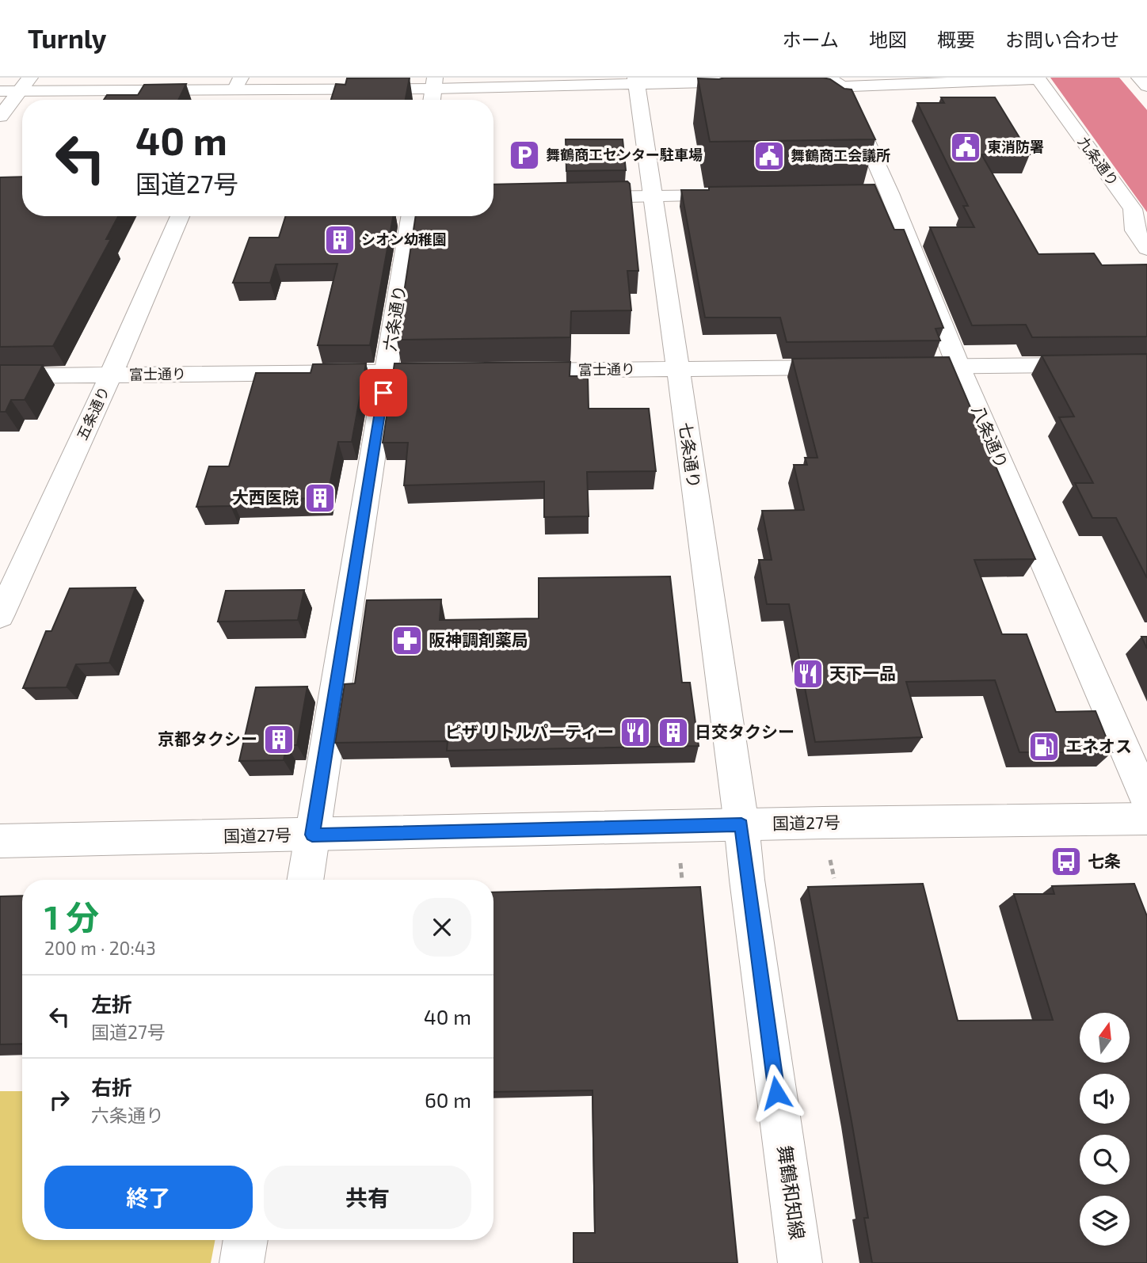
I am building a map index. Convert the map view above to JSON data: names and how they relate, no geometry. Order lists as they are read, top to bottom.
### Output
{
  "streets": {
    "main road": [
      "九条通り",
      "六条通り",
      "富士通り",
      "五条通り",
      "八条通り",
      "七条通り",
      "国道27号",
      "舞鶴和知線"
    ]
  },
  "crossings": [
    ["九条通り", "八条通り"],
    ["六条通り", "富士通り"],
    ["六条通り", "国道27号"],
    ["富士通り", "五条通り"],
    ["富士通り", "七条通り"],
    ["七条通り", "国道27号"],
    ["七条通り", "舞鶴和知線"],
    ["国道27号", "舞鶴和知線"]
  ],
  "places": {
    "public building": ["東消防署", "舞鶴商工会議所"],
    "parking": ["舞鶴商工センター駐車場"],
    "building": [
      "シオン幼稚園",
      "大西医院",
      "日交タクシー",
      "京都タクシー"
    ],
    "pharmacy": ["阪神調剤薬局"],
    "restaurant": ["天下一品", "ピザ リトルパーティー"],
    "fuel station": ["エネオス"],
    "bus stop": ["七条"]
  },
  "north": "top",
  "page": {
    "header": "Turnly",
    "nav": [
      "ホーム",
      "地図",
      "概要",
      "お問い合わせ"
    ],
    "turn": ["40 m", "国道27号"],
    "heading": ["1 分", "200 m · 20:43"],
    "list": [
      {
        "name": "左折",
        "note": "国道27号",
        "value": "40 m"
      },
      {
        "name": "右折",
        "note": "六条通り",
        "value": "60 m"
      }
    ],
    "buttons": ["終了", "共有"]
  }
}
